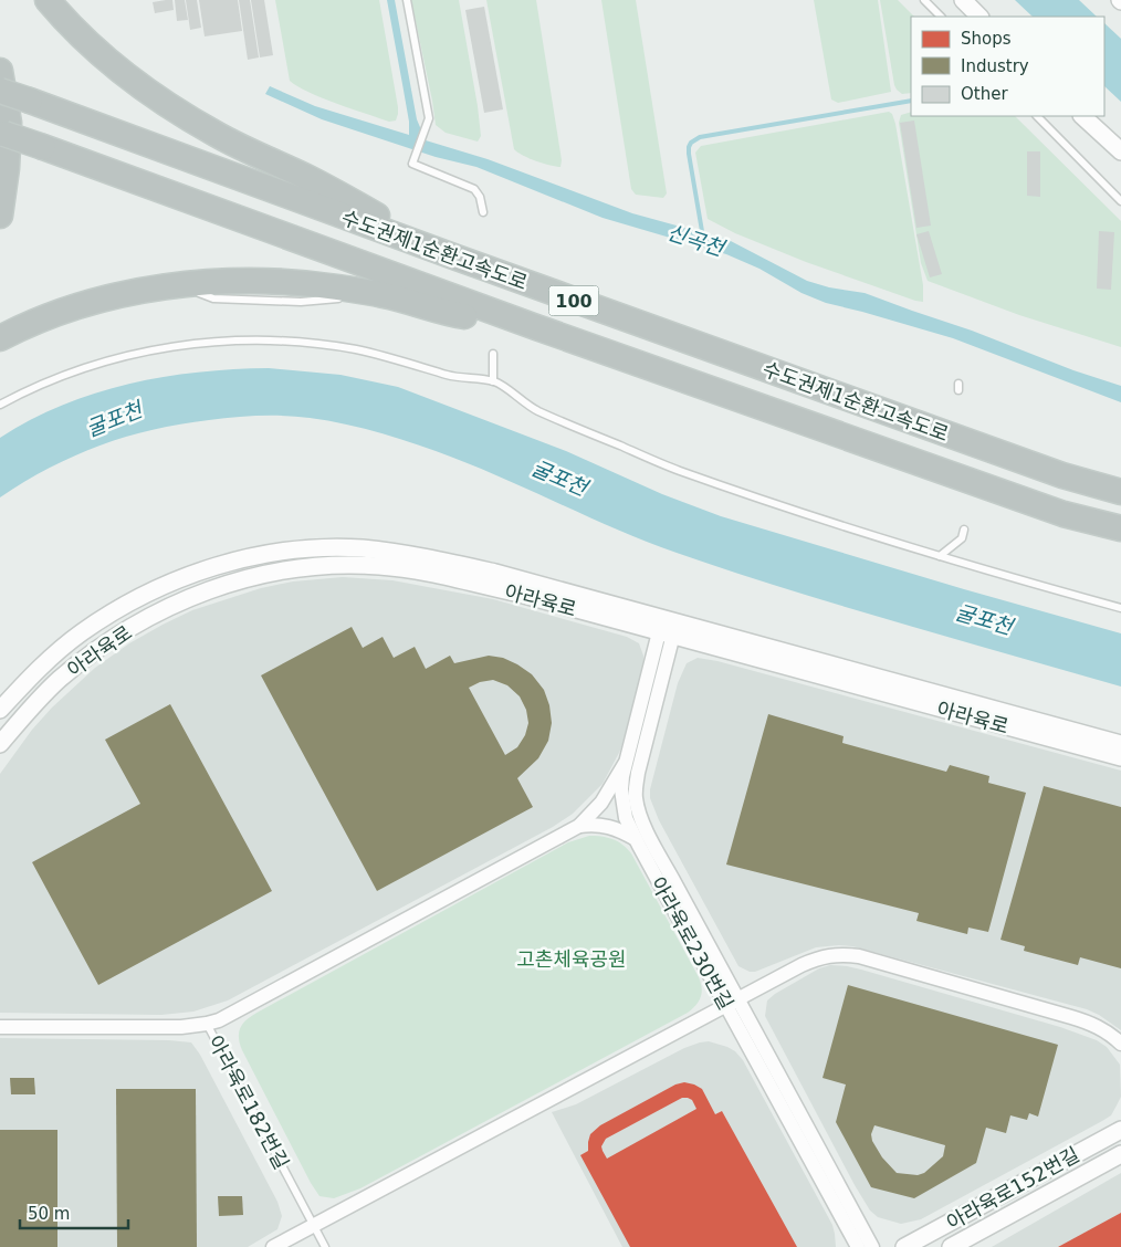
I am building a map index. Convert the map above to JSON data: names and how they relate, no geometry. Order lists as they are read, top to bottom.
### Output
{
  "streets": {
    "highway": ["수도권제1순환고속도로", "100"],
    "street": [
      "아라육로",
      "아라육로230번길",
      "아라육로182번길",
      "아라육로152번길"
    ]
  },
  "crossings": [
    ["아라육로", "아라육로230번길"]
  ],
  "water": ["신곡천", "굴포천"],
  "parks": ["고촌체육공원"],
  "legend": ["Shops", "Industry", "Other"],
  "scale_bar": "50 m"
}
